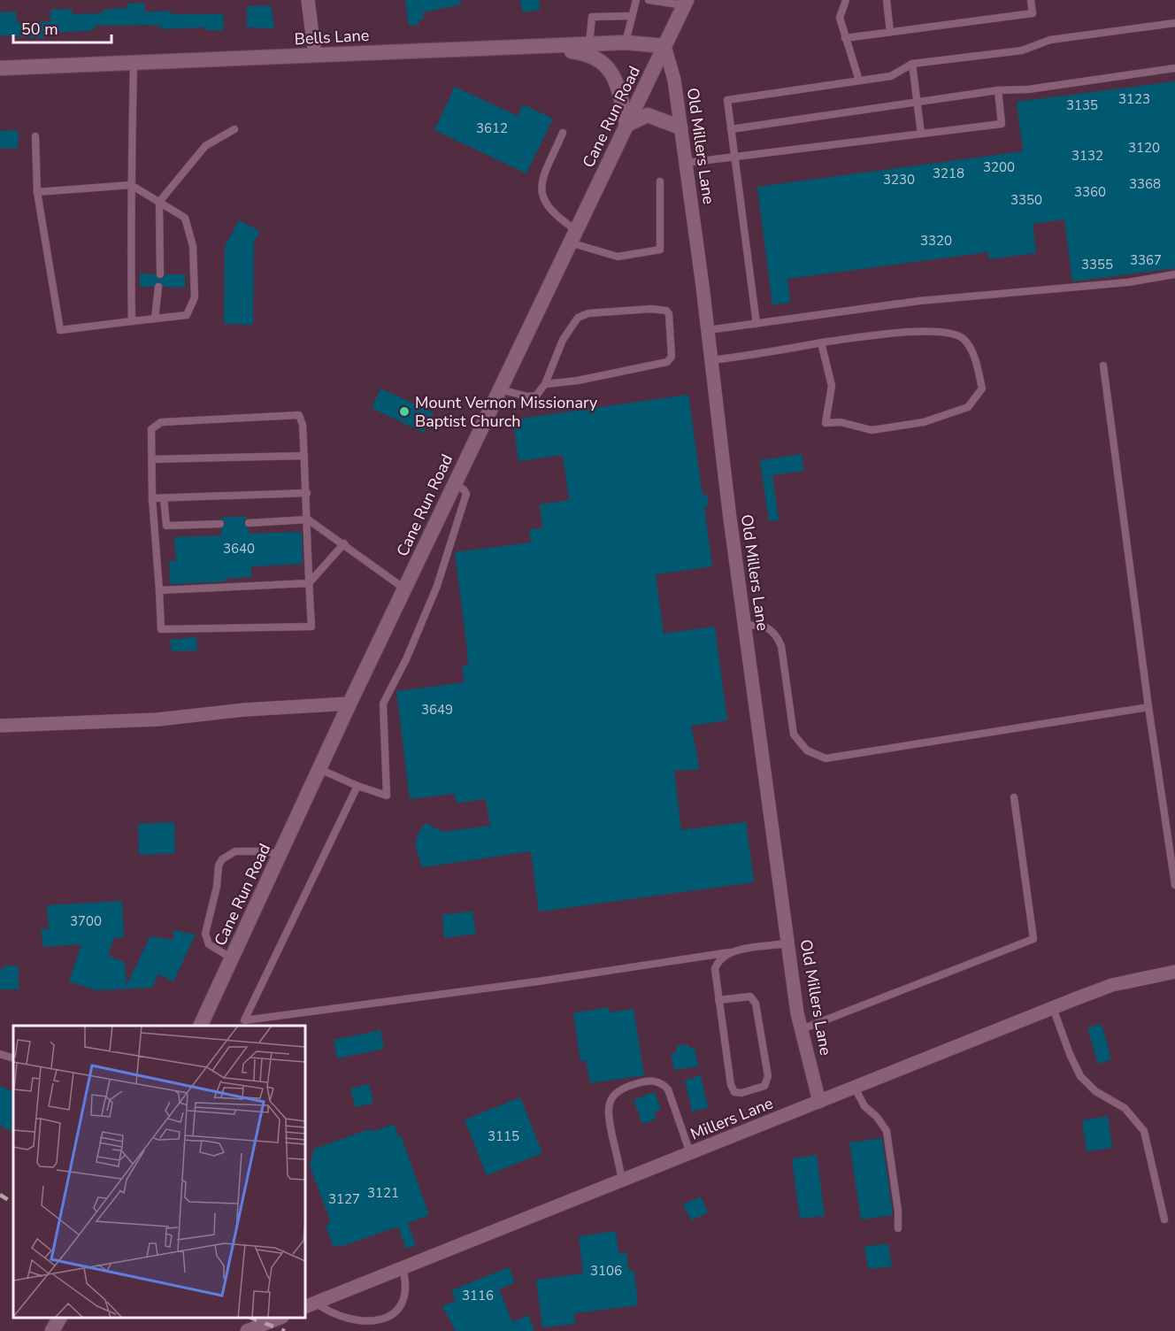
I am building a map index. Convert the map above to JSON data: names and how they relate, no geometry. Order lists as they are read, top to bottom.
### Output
{
  "streets": {
    "main road": ["Bells Lane", "Cane Run Road"],
    "street": ["Old Millers Lane", "Millers Lane"]
  },
  "crossings": [
    ["Bells Lane", "Cane Run Road"],
    ["Bells Lane", "Old Millers Lane"],
    ["Cane Run Road", "Old Millers Lane"],
    ["Old Millers Lane", "Millers Lane"]
  ],
  "places": ["Mount Vernon Missionary Baptist Church"],
  "house_numbers": [
    "3123",
    "3135",
    "3612",
    "3120",
    "3132",
    "3200",
    "3218",
    "3230",
    "3368",
    "3360",
    "3350",
    "3320",
    "3367",
    "3355",
    "3640",
    "3649",
    "3700",
    "3115",
    "3121",
    "3127",
    "3106",
    "3116"
  ],
  "scale_bar": "50 m"
}
